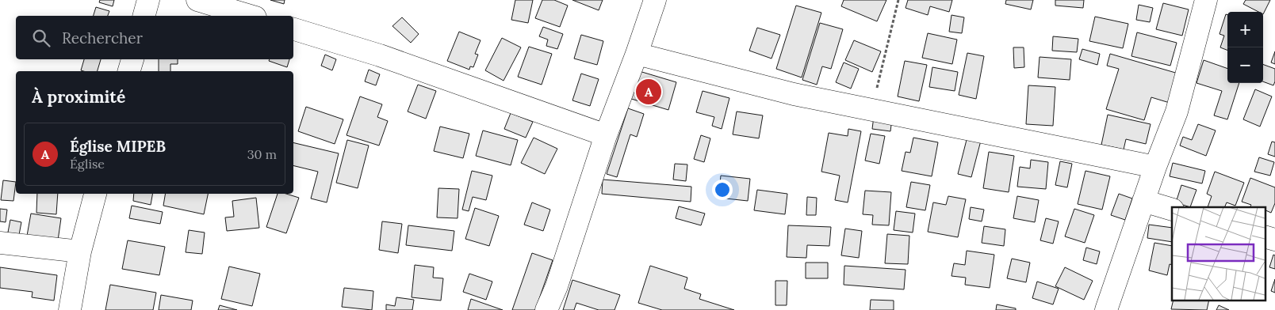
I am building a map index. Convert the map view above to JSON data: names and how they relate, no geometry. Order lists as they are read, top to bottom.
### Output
{
  "page": {
    "map_buttons": ["+", "−"],
    "search": "Rechercher",
    "heading": "À proximité",
    "pins": "A",
    "list": [
      {
        "mark": "A",
        "name": "Église MIPEB",
        "note": "Église",
        "value": "30 m"
      }
    ]
  }
}
